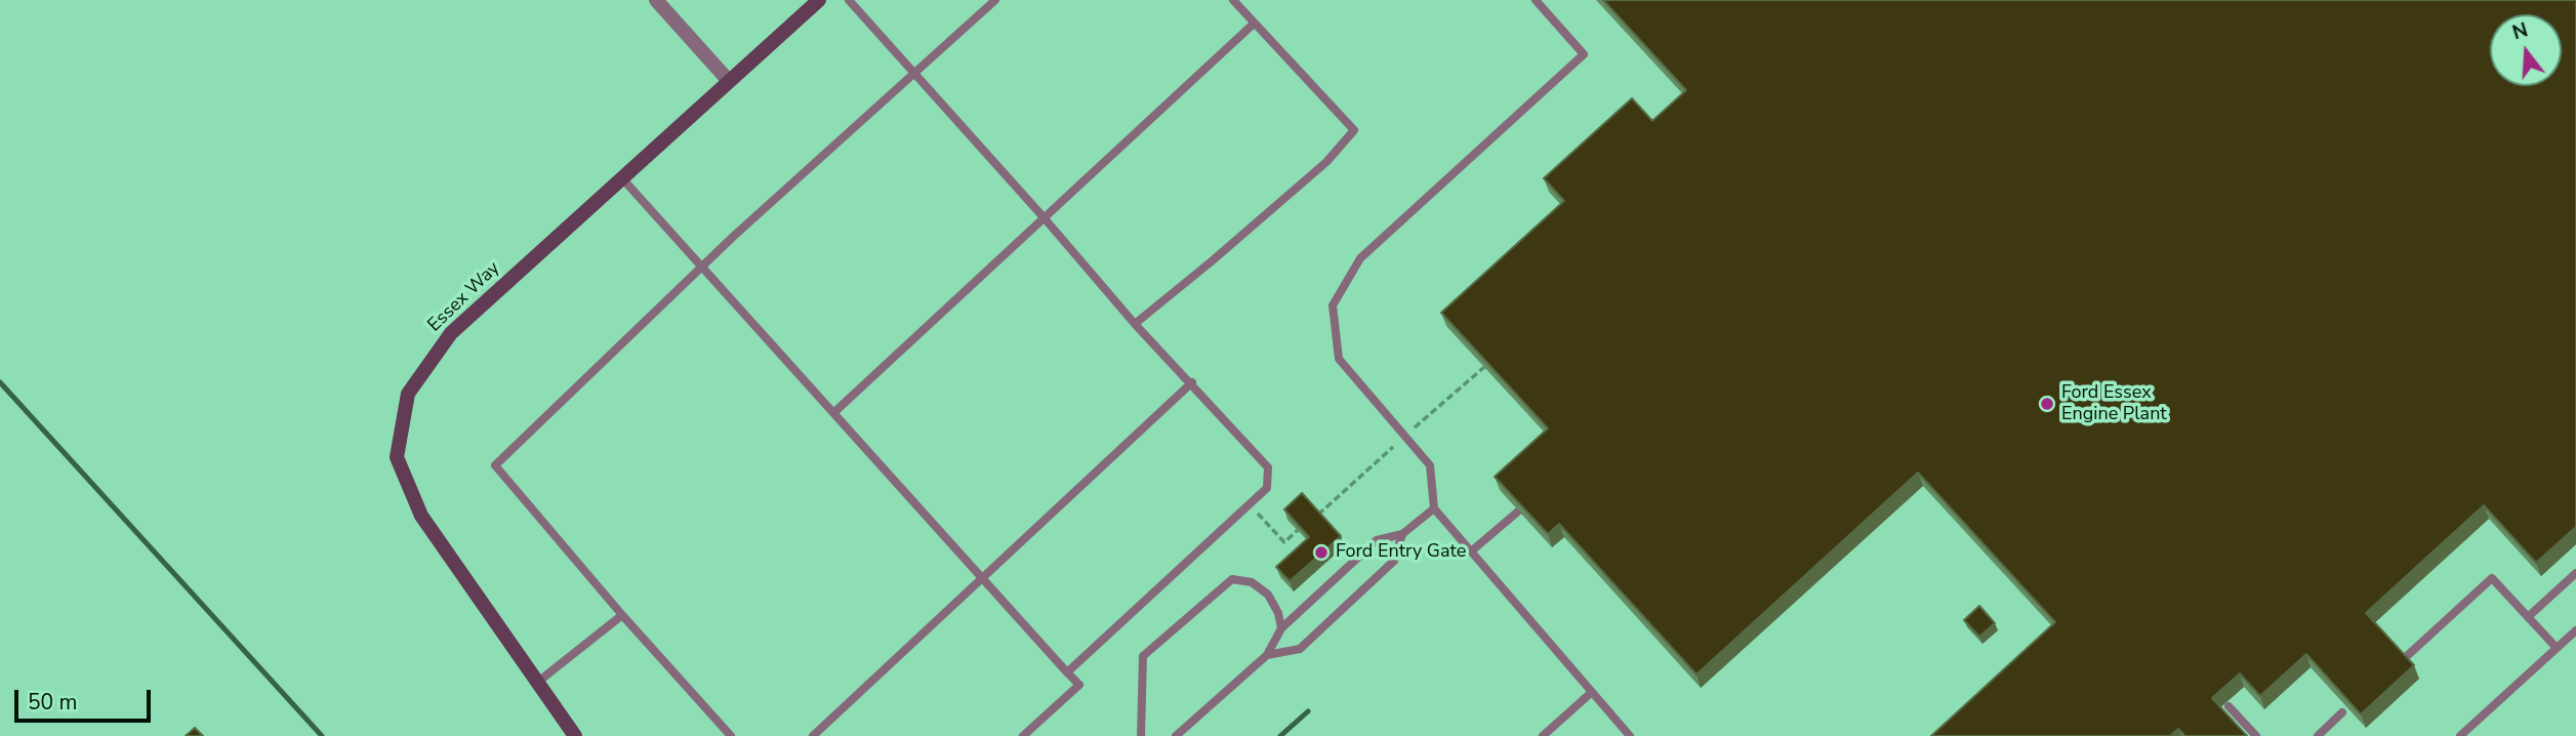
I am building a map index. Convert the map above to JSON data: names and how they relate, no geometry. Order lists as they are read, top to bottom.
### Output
{
  "streets": {
    "street": ["Essex Way"]
  },
  "places": ["Ford Essex Engine Plant", "Ford Entry Gate"],
  "scale_bar": "50 m",
  "north": "top"
}
